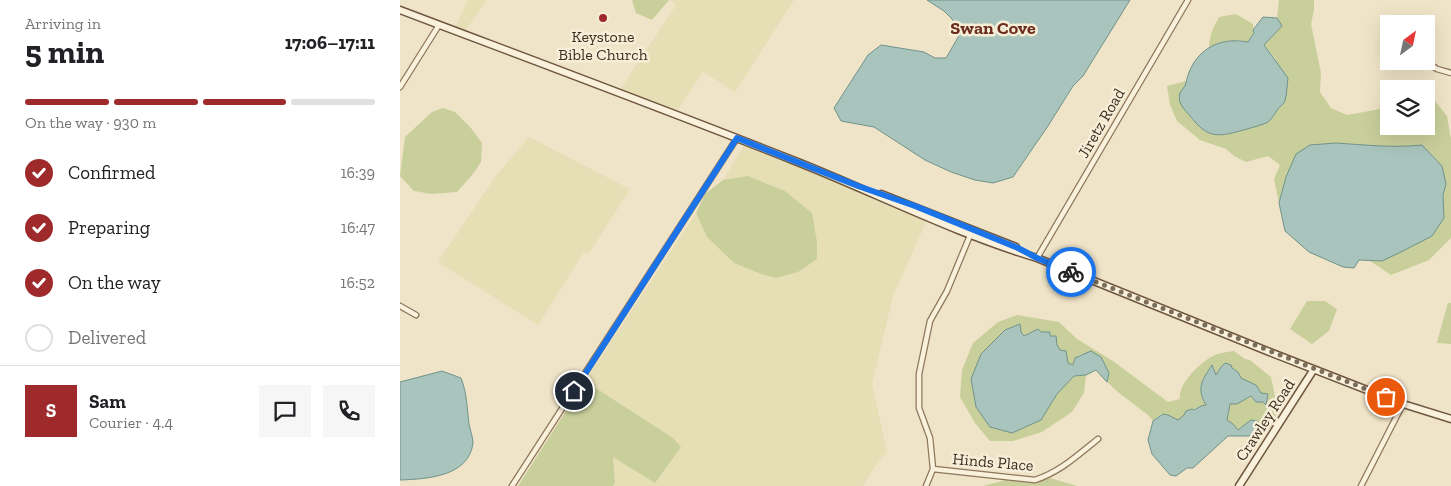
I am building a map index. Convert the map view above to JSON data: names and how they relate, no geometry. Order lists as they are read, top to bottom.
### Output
{
  "streets": {
    "main road": ["Crawley Road"],
    "street": ["Jiretz Road", "Hinds Place"]
  },
  "districts": ["Swan Cove"],
  "places": ["Keystone Bible Church"],
  "north": "top right",
  "page": {
    "heading": ["5 min", "Arriving in", "17:06–17:11"],
    "panel": ["Sam", "Courier · 4.4"],
    "bar": "On the way · 930 m",
    "list": [
      ["Confirmed", "16:39"],
      ["Preparing", "16:47"],
      ["On the way", "16:52"],
      "Delivered"
    ],
    "round": "S"
  }
}
